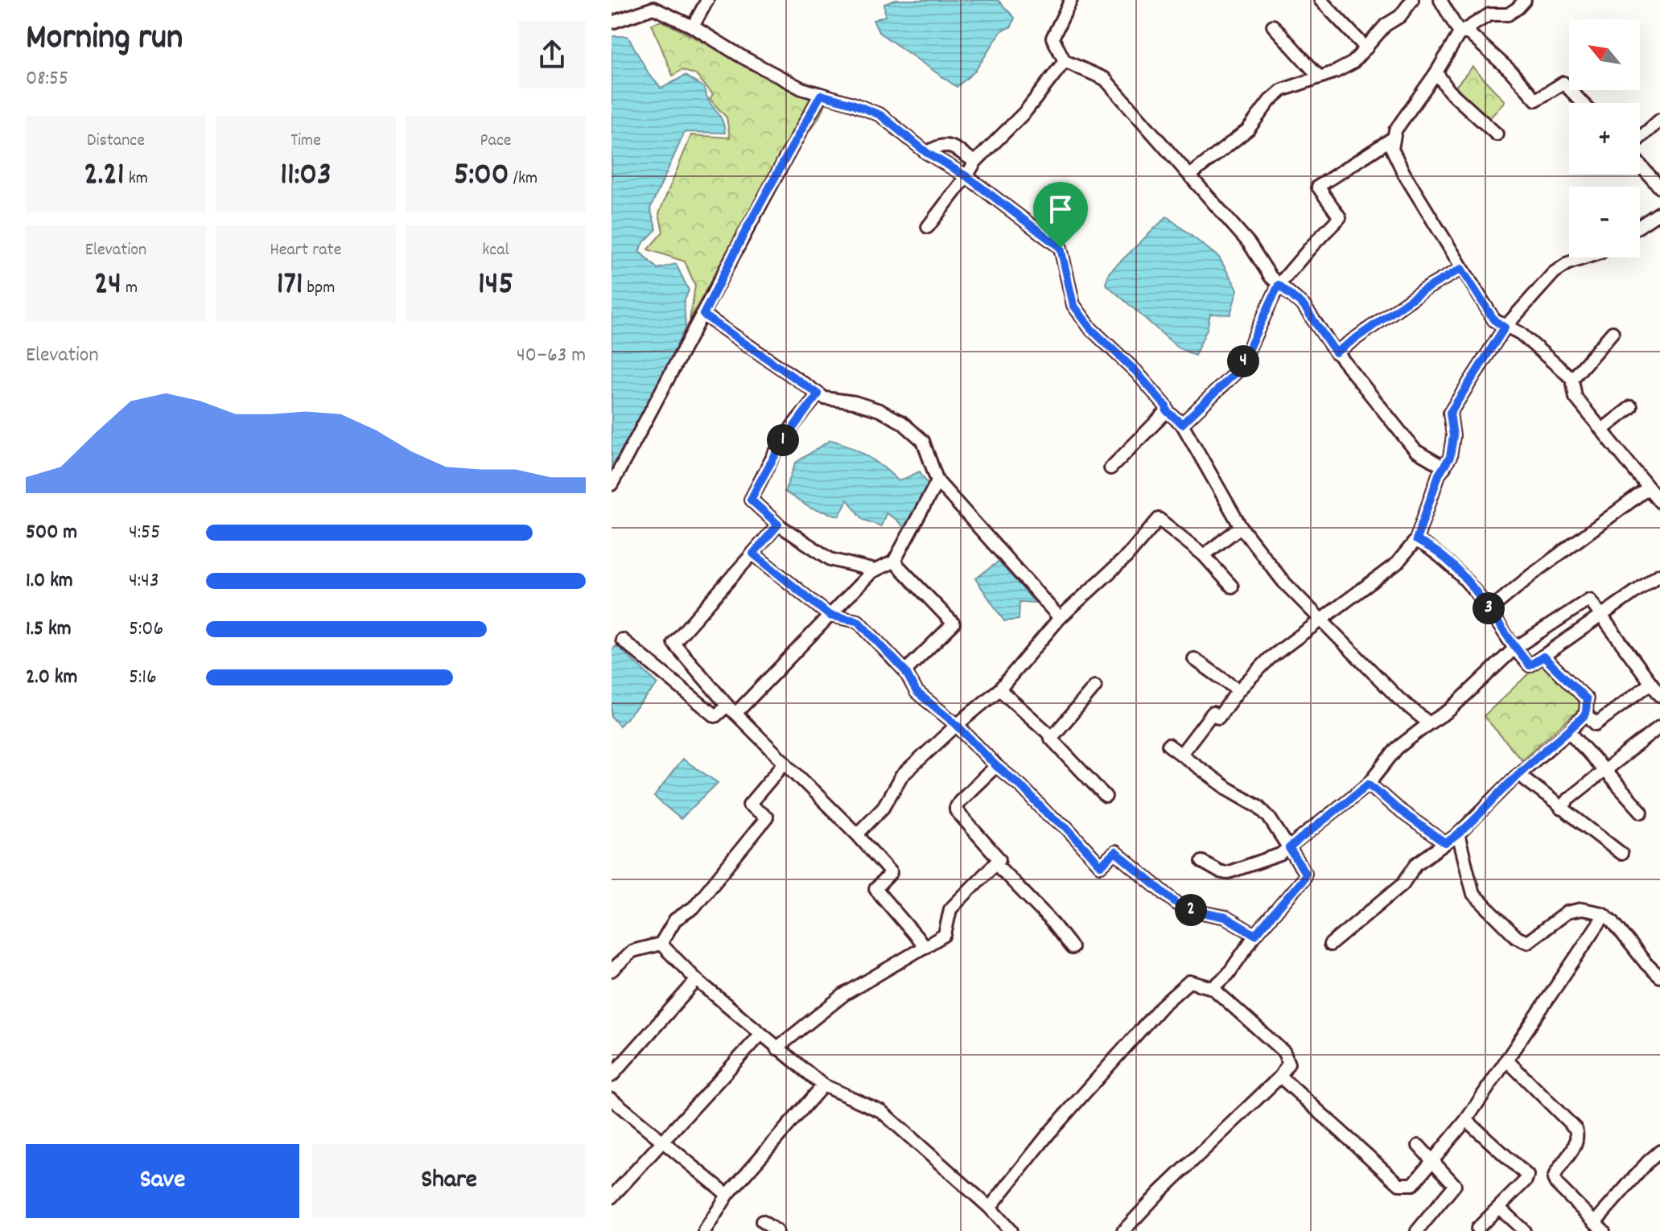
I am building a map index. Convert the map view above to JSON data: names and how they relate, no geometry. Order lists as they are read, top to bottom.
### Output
{
  "north": "top left",
  "page": {
    "heading": ["Morning run", "08:55"],
    "map_buttons": ["+", "−"],
    "stats": [
      ["Distance", "2.21 km"],
      ["Time", "11:03"],
      ["Pace", "5:00 /km"],
      ["Elevation", "24 m"],
      ["Heart rate", "171 bpm"],
      ["kcal", "145"]
    ],
    "chart": ["Elevation", "40–63 m"],
    "pins": [
      "4",
      "1",
      "3",
      "2"
    ],
    "list": [
      {
        "name": "500 m",
        "note": "4:55"
      },
      {
        "name": "1.0 km",
        "note": "4:43"
      },
      {
        "name": "1.5 km",
        "note": "5:06"
      },
      {
        "name": "2.0 km",
        "note": "5:16"
      }
    ],
    "buttons": ["Save", "Share"]
  }
}
